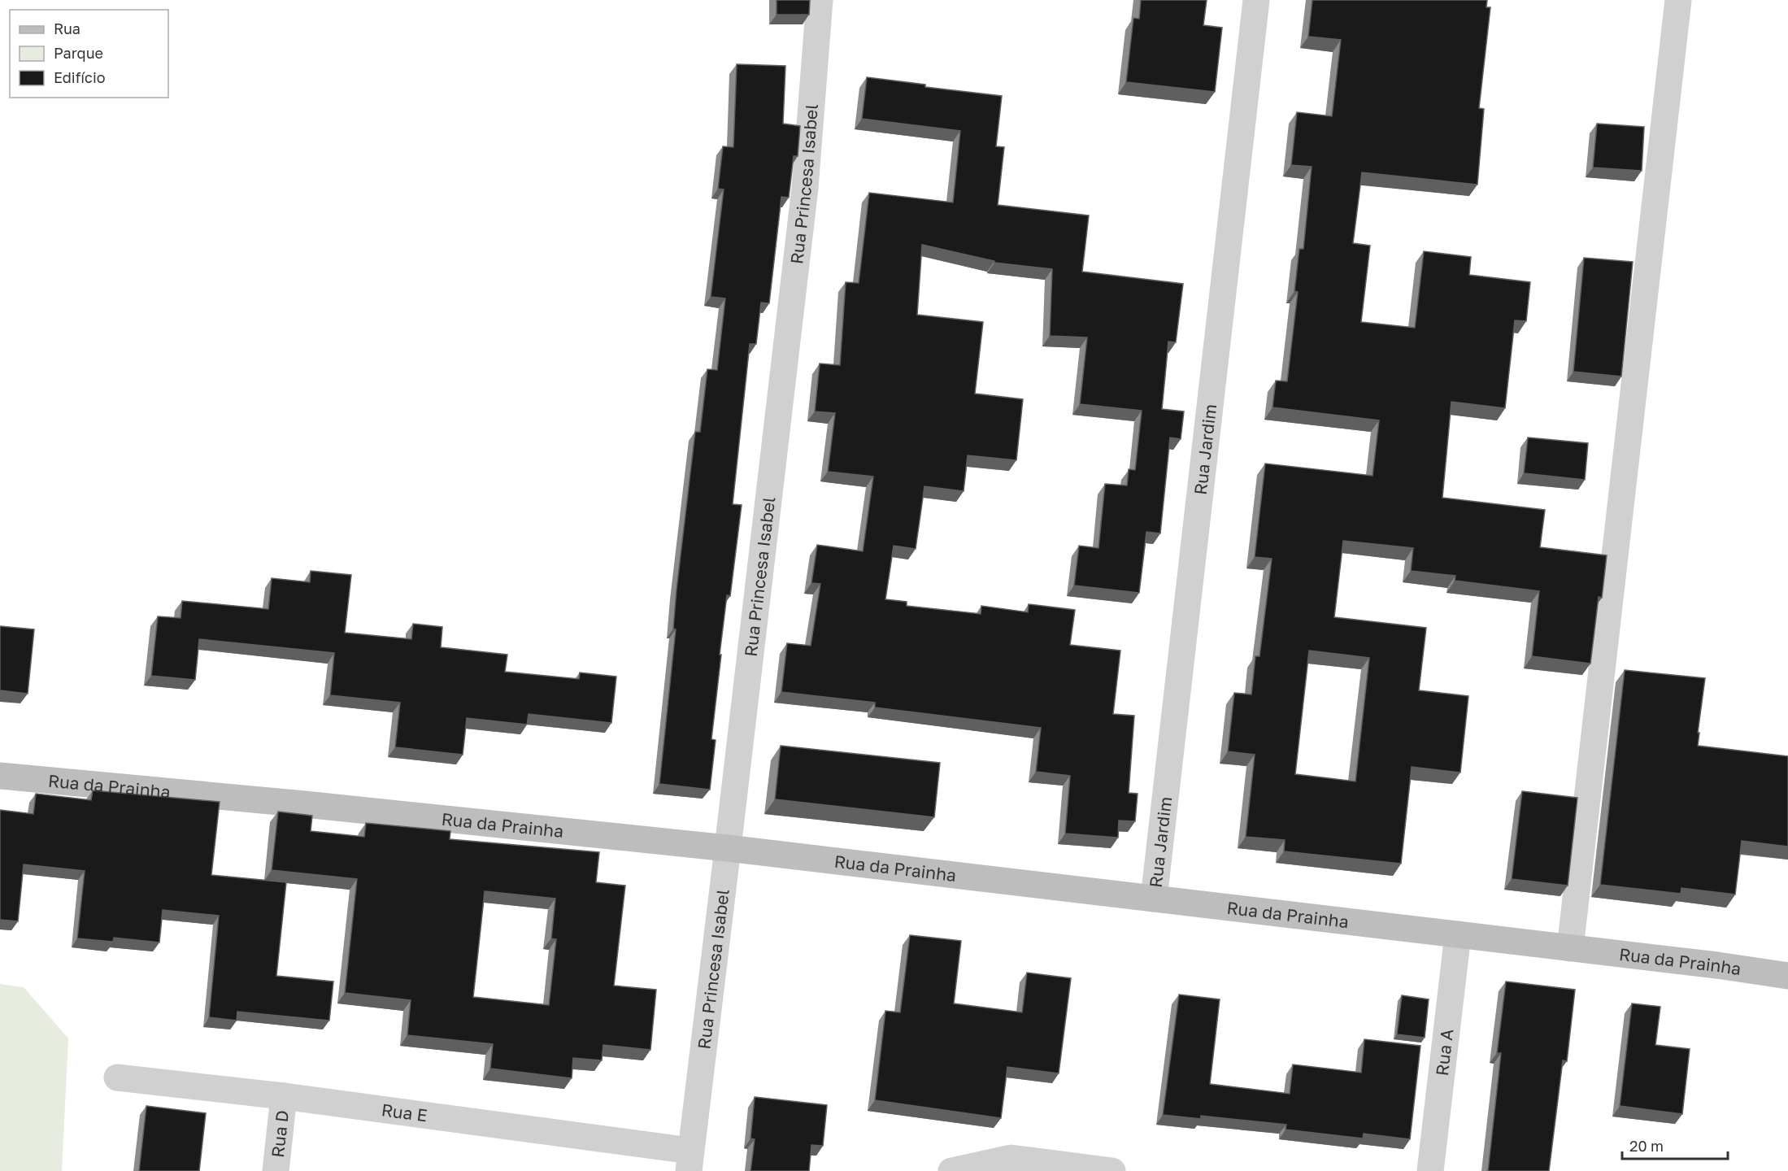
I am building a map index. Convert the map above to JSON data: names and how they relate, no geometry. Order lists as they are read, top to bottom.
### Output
{
  "streets": {
    "street": [
      "Rua Princesa Isabel",
      "Rua Jardim",
      "Rua da Prainha",
      "Rua A",
      "Rua E",
      "Rua D"
    ]
  },
  "crossings": [
    ["Rua Princesa Isabel", "Rua da Prainha"],
    ["Rua Princesa Isabel", "Rua E"],
    ["Rua Jardim", "Rua da Prainha"],
    ["Rua da Prainha", "Rua A"],
    ["Rua E", "Rua D"]
  ],
  "legend": ["Rua", "Parque", "Edifício"],
  "scale_bar": "20 m"
}
